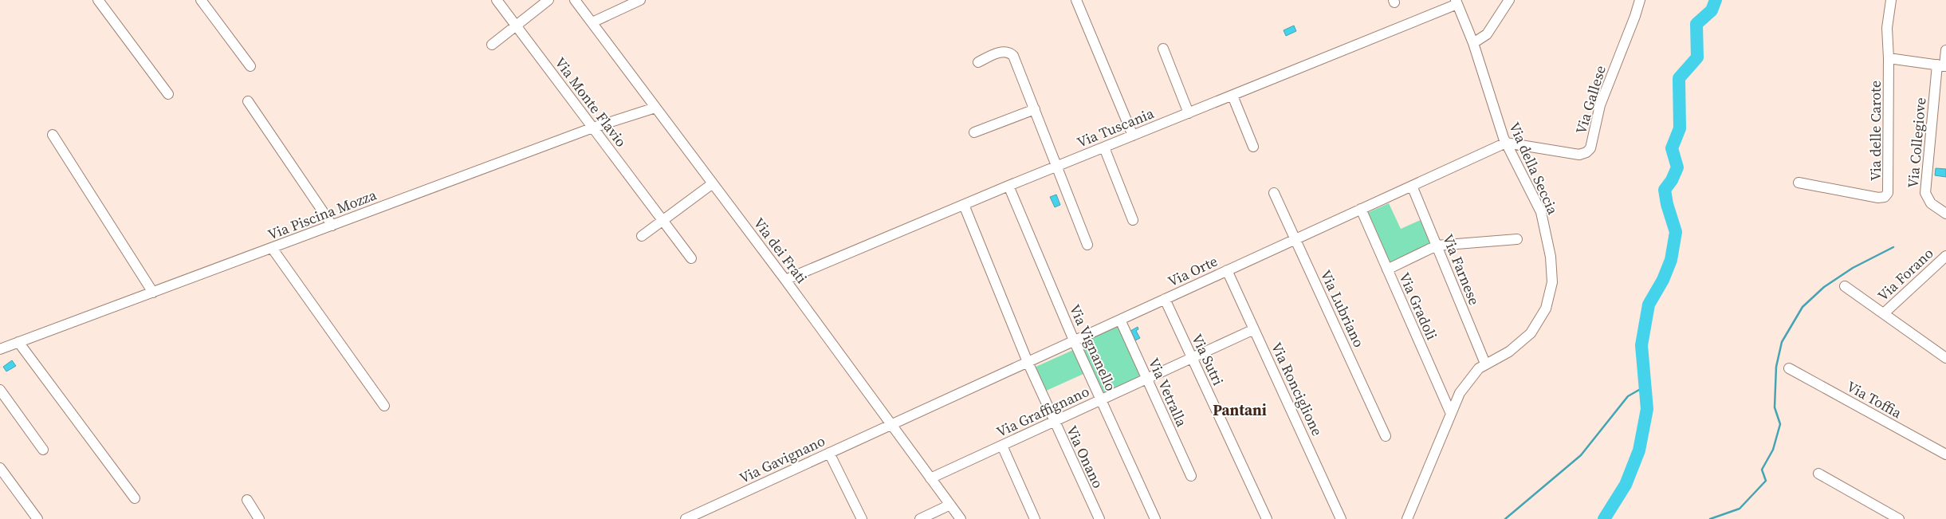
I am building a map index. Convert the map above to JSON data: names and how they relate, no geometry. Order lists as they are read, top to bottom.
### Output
{
  "streets": {
    "street": [
      "Via Gallese",
      "Via Monte Flavio",
      "Via Tuscania",
      "Via delle Carote",
      "Via Collegiove",
      "Via della Seccia",
      "Via Piscina Mozza",
      "Via dei Frati",
      "Via Farnese",
      "Via Orte",
      "Via Forano",
      "Via Gradoli",
      "Via Lubriano",
      "Via Vignanello",
      "Via Sutri",
      "Via Ronciglione",
      "Via Vetralla",
      "Via Toffia",
      "Via Graffignano",
      "Via Onano",
      "Via Gavignano"
    ]
  },
  "crossings": [
    ["Via Gallese", "Via della Seccia"],
    ["Via Gallese", "Via Orte"],
    ["Via Monte Flavio", "Via Piscina Mozza"],
    ["Via Tuscania", "Via della Seccia"],
    ["Via Tuscania", "Via dei Frati"],
    ["Via Tuscania", "Via Vignanello"],
    ["Via Tuscania", "Via Onano"],
    ["Via della Seccia", "Via Farnese"],
    ["Via della Seccia", "Via Orte"],
    ["Via della Seccia", "Via Gradoli"],
    ["Via Piscina Mozza", "Via dei Frati"],
    ["Via dei Frati", "Via Orte"],
    ["Via dei Frati", "Via Graffignano"],
    ["Via dei Frati", "Via Gavignano"],
    ["Via Farnese", "Via Orte"],
    ["Via Orte", "Via Gradoli"],
    ["Via Orte", "Via Lubriano"],
    ["Via Orte", "Via Vignanello"],
    ["Via Orte", "Via Sutri"],
    ["Via Orte", "Via Ronciglione"],
    ["Via Orte", "Via Vetralla"],
    ["Via Orte", "Via Onano"],
    ["Via Orte", "Via Gavignano"],
    ["Via Vignanello", "Via Graffignano"],
    ["Via Sutri", "Via Graffignano"],
    ["Via Ronciglione", "Via Graffignano"],
    ["Via Vetralla", "Via Graffignano"],
    ["Via Graffignano", "Via Onano"]
  ],
  "districts": ["Pantani"]
}
